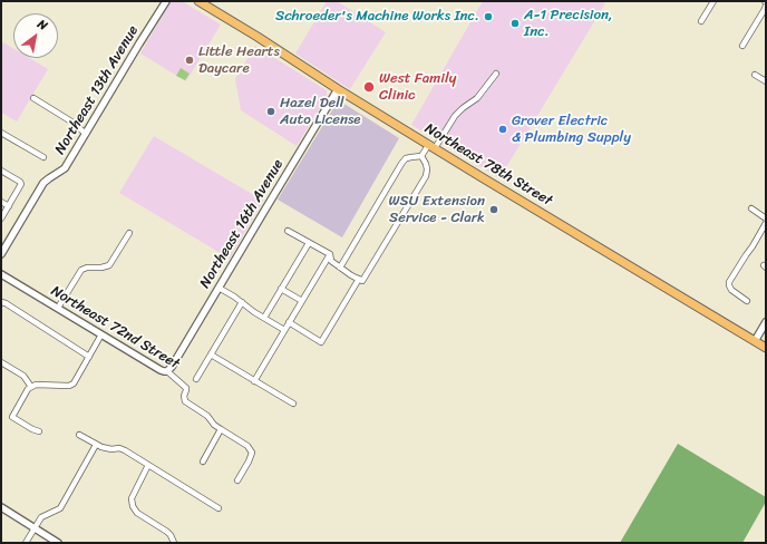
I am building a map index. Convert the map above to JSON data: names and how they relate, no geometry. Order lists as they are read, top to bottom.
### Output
{
  "streets": {
    "main road": ["Northeast 78th Street"],
    "street": ["Northeast 13th Avenue", "Northeast 16th Avenue", "Northeast 72nd Street"]
  },
  "crossings": [
    ["Northeast 78th Street", "Northeast 16th Avenue"],
    ["Northeast 16th Avenue", "Northeast 72nd Street"]
  ],
  "places": [
    "Schroeder's Machine Works Inc.",
    "A-1 Precision, Inc.",
    "Little Hearts Daycare",
    "West Family Clinic",
    "Hazel Dell Auto License",
    "Grover Electric & Plumbing Supply",
    "WSU Extension Service - Clark"
  ],
  "north": "top right"
}
